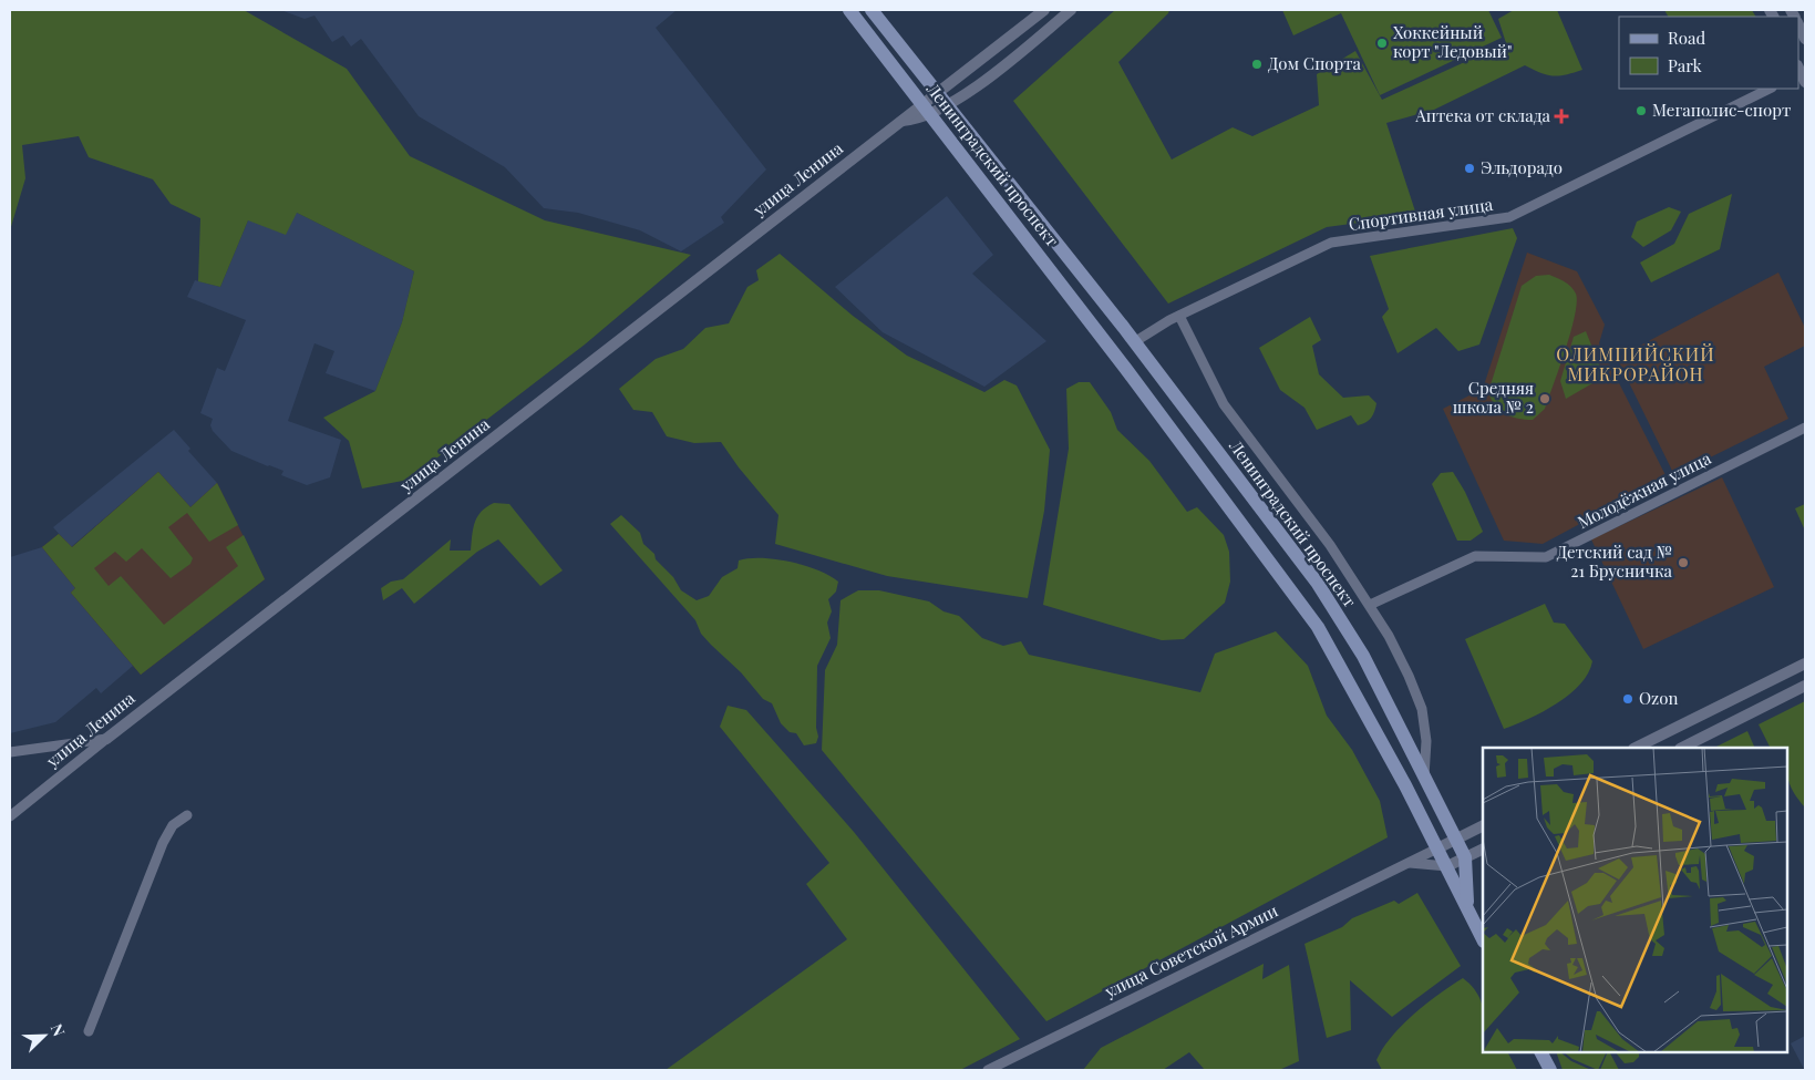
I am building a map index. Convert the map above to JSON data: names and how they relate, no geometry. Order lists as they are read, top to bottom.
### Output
{
  "streets": {
    "main road": ["Ленинградский проспект"],
    "street": [
      "улица Ленина",
      "Спортивная улица",
      "Молодёжная улица",
      "улица Советской Армии"
    ]
  },
  "crossings": [
    ["Ленинградский проспект", "улица Ленина"],
    ["Ленинградский проспект", "Спортивная улица"],
    ["Ленинградский проспект", "улица Советской Армии"]
  ],
  "districts": ["ОЛИМПИЙСКИЙ МИКРОРАЙОН"],
  "places": {
    "other": [
      "Хоккейный корт \"Ледовый\"",
      "Дом Спорта",
      "Мегаполис-спорт",
      "Эльдорадо",
      "Средняя школа № 2",
      "Детский сад № 21 Брусничка",
      "Ozon"
    ],
    "health": ["Аптека от склада"]
  },
  "legend": ["Road", "Park"],
  "north": "top right"
}
